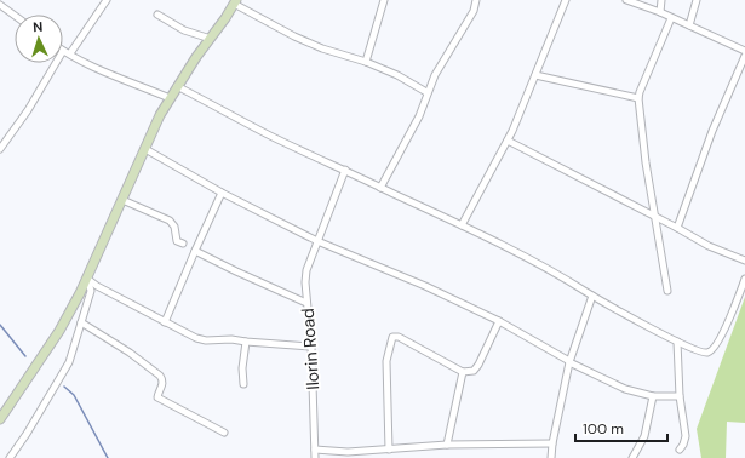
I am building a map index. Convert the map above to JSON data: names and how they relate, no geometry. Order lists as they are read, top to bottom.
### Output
{
  "streets": {
    "street": ["Ilorin Road"]
  },
  "scale_bar": "100 m",
  "north": "top"
}
